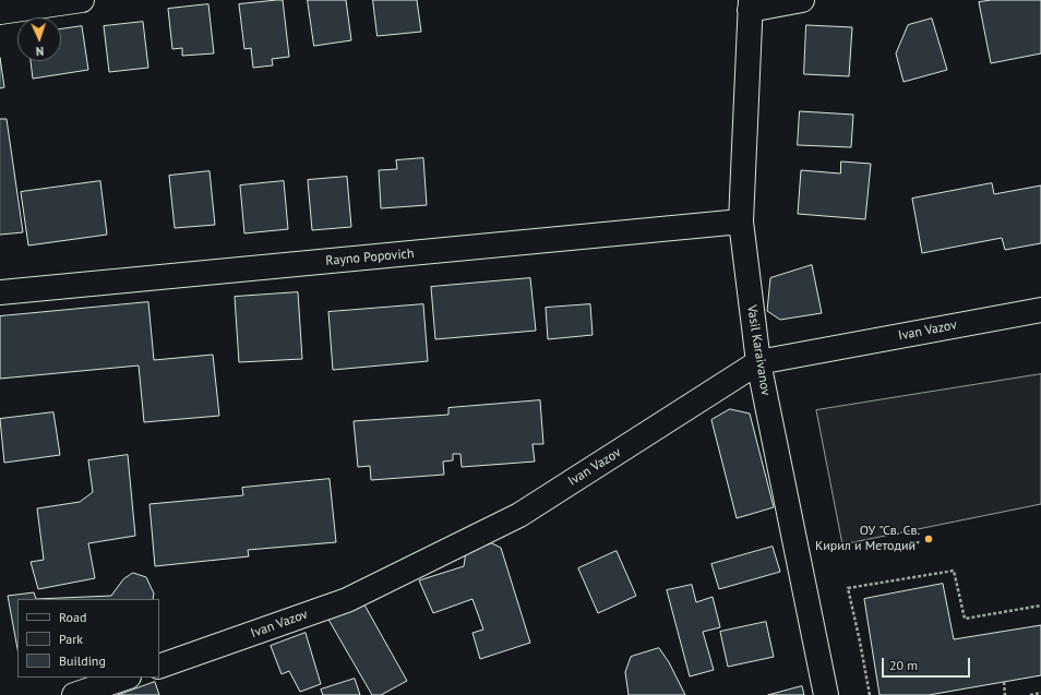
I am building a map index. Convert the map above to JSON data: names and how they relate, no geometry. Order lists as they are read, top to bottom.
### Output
{
  "streets": {
    "street": ["Rayno Popovich", "Ivan Vazov", "Vasil Karaivanov"]
  },
  "crossings": [
    ["Rayno Popovich", "Vasil Karaivanov"],
    ["Ivan Vazov", "Vasil Karaivanov"]
  ],
  "places": ["ОУ \"Св. Св. Кирил и Методий\""],
  "legend": ["Road", "Park", "Building"],
  "scale_bar": "20 m",
  "north": "bottom"
}
